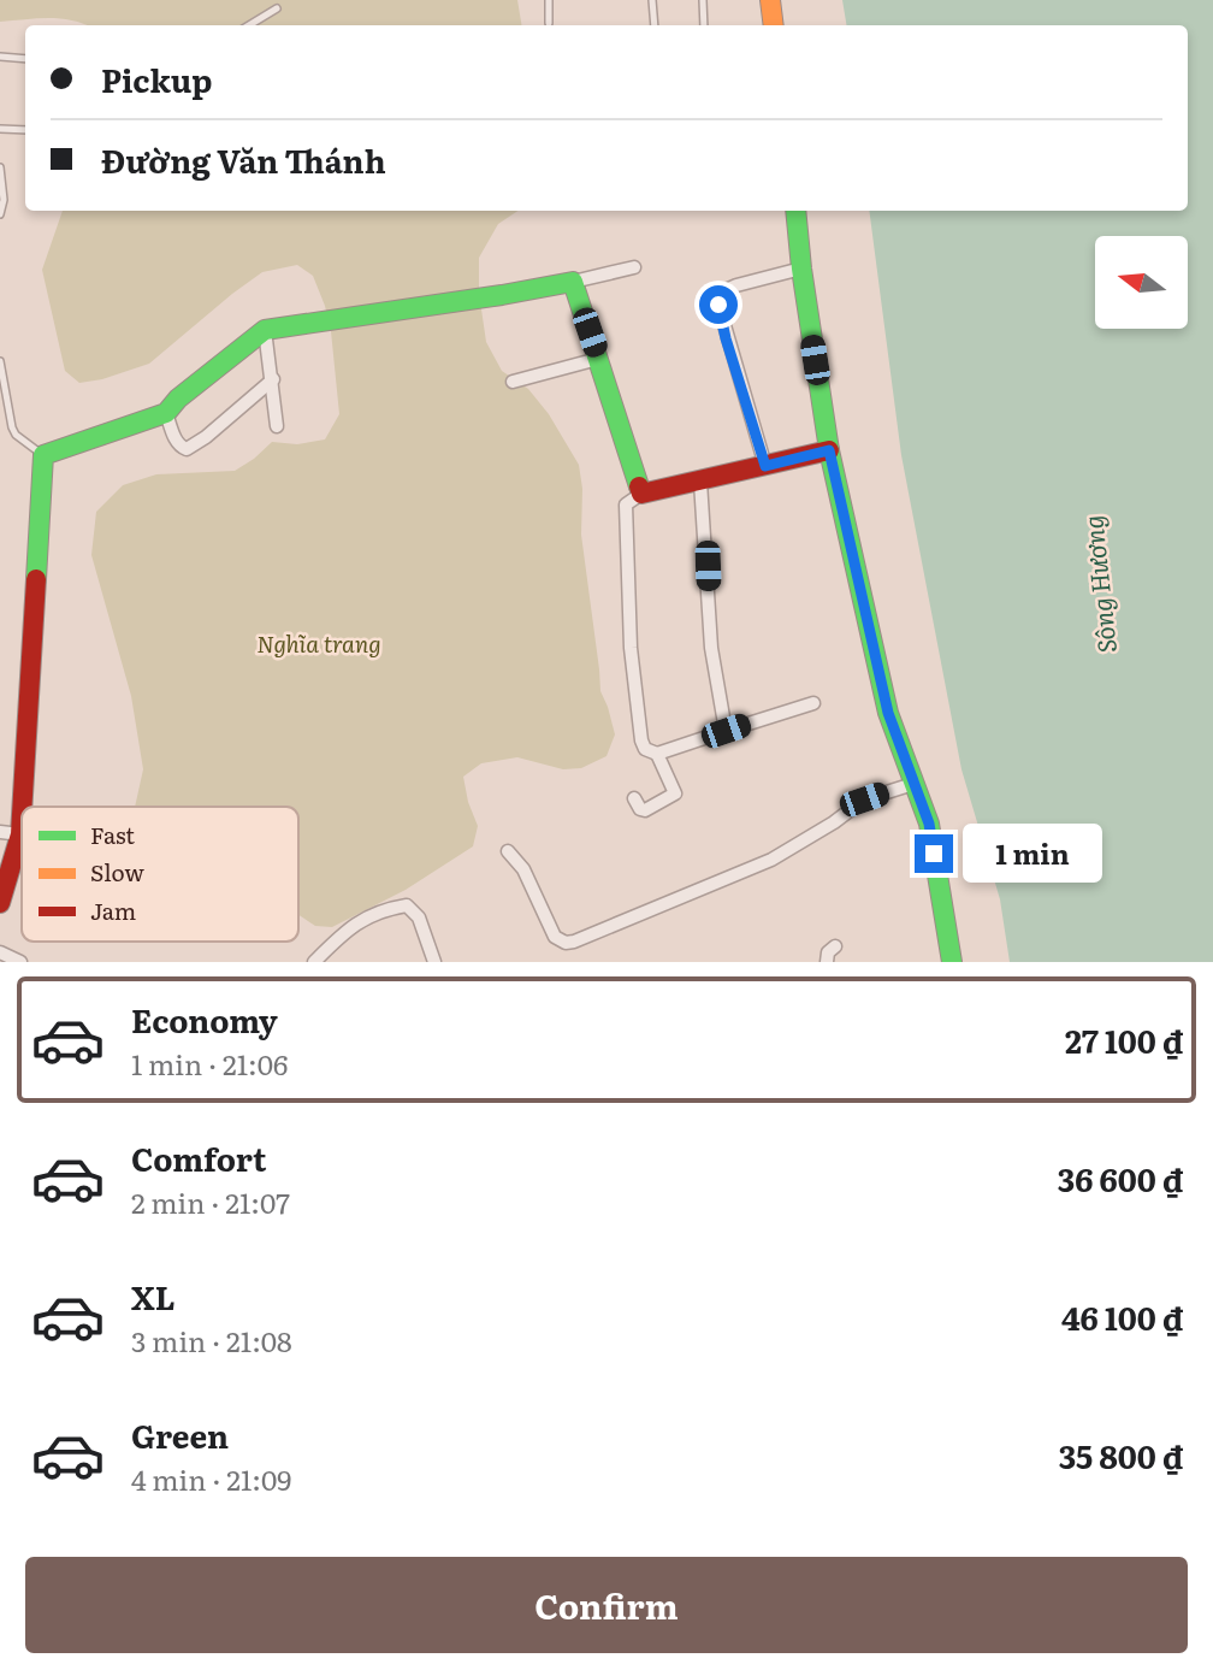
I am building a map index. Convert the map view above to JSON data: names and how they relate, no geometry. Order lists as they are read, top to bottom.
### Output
{
  "water": ["Sông Hương"],
  "parks": ["Nghĩa trang"],
  "legend": ["Fast", "Slow", "Jam"],
  "north": "left",
  "page": {
    "banner": ["Pickup", "Đường Văn Thánh"],
    "bubble": "1 min",
    "list": [
      {
        "name": "Economy",
        "note": "1 min · 21:06",
        "value": "27 100 ₫"
      },
      {
        "name": "Comfort",
        "note": "2 min · 21:07",
        "value": "36 600 ₫"
      },
      {
        "name": "XL",
        "note": "3 min · 21:08",
        "value": "46 100 ₫"
      },
      {
        "name": "Green",
        "note": "4 min · 21:09",
        "value": "35 800 ₫"
      }
    ],
    "buttons": "Confirm"
  }
}
